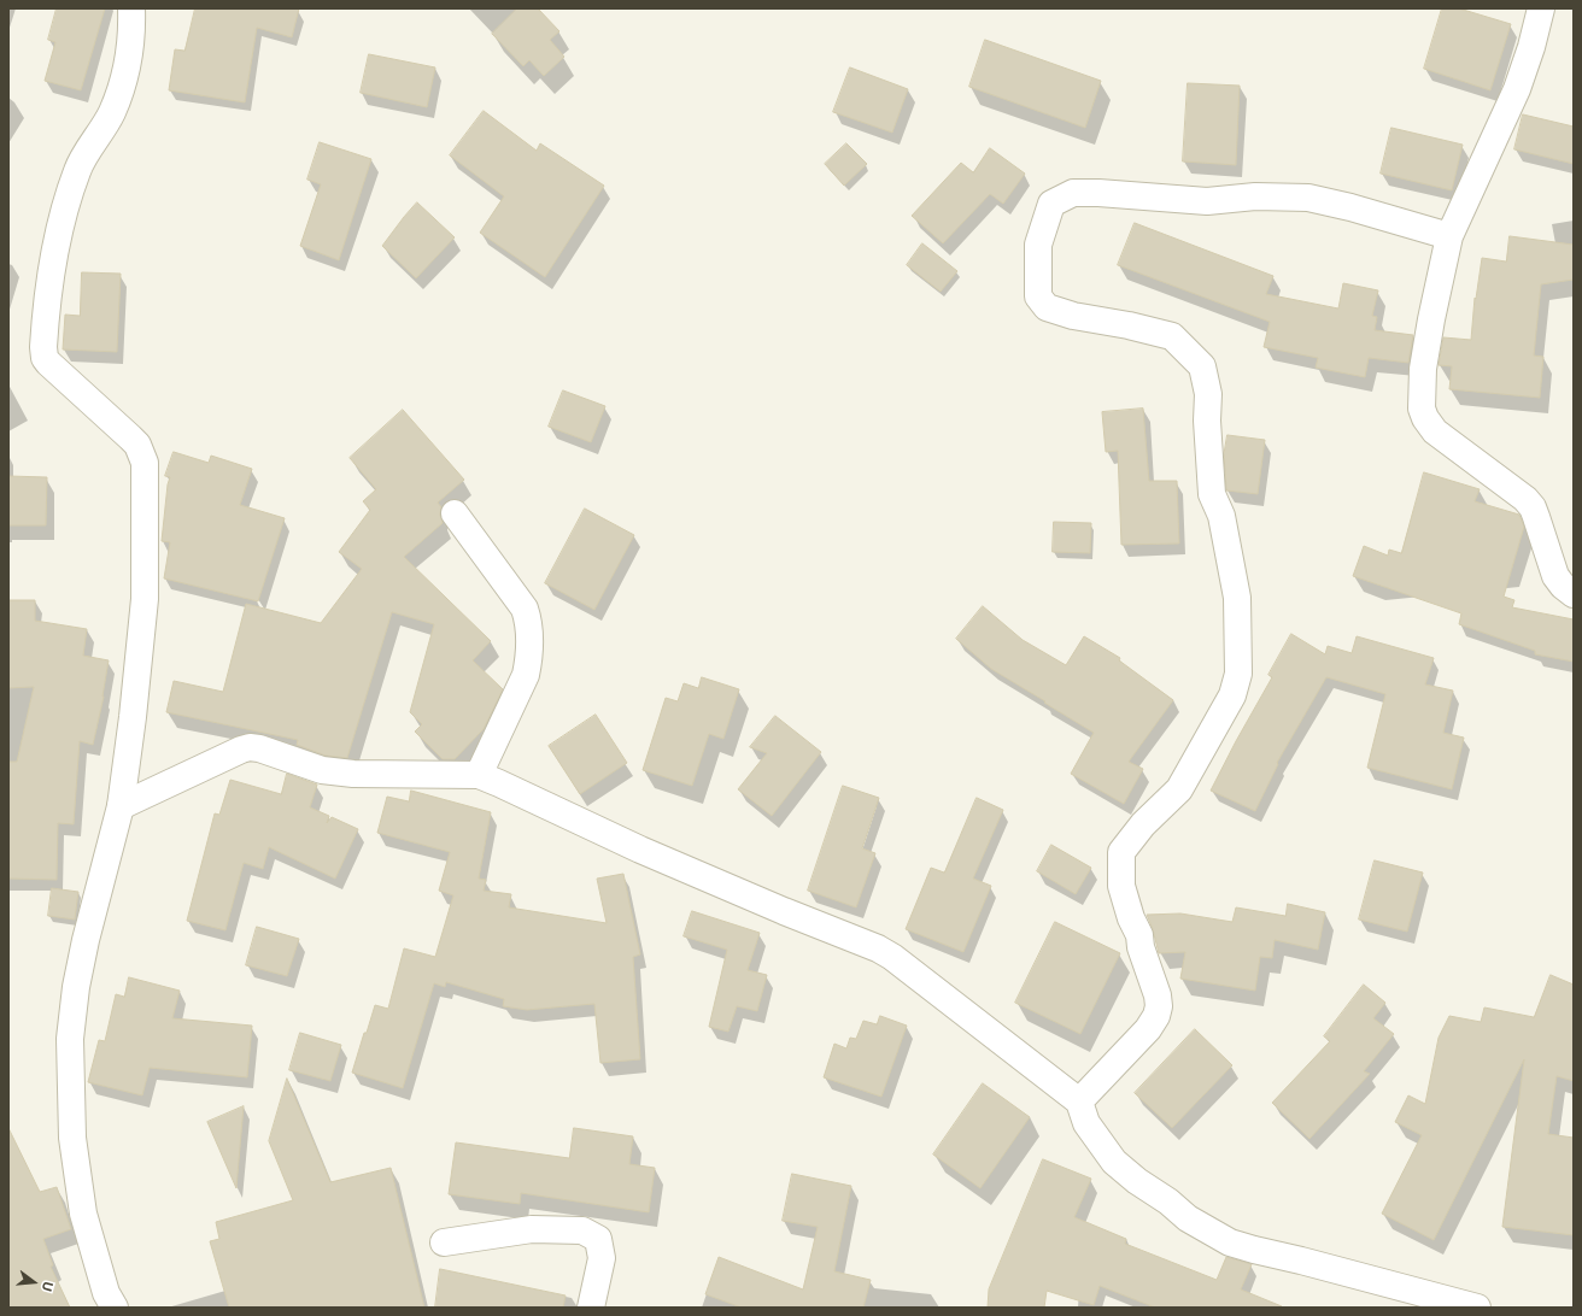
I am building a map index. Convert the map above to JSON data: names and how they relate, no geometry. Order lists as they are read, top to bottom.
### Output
{
  "north": "right"
}
